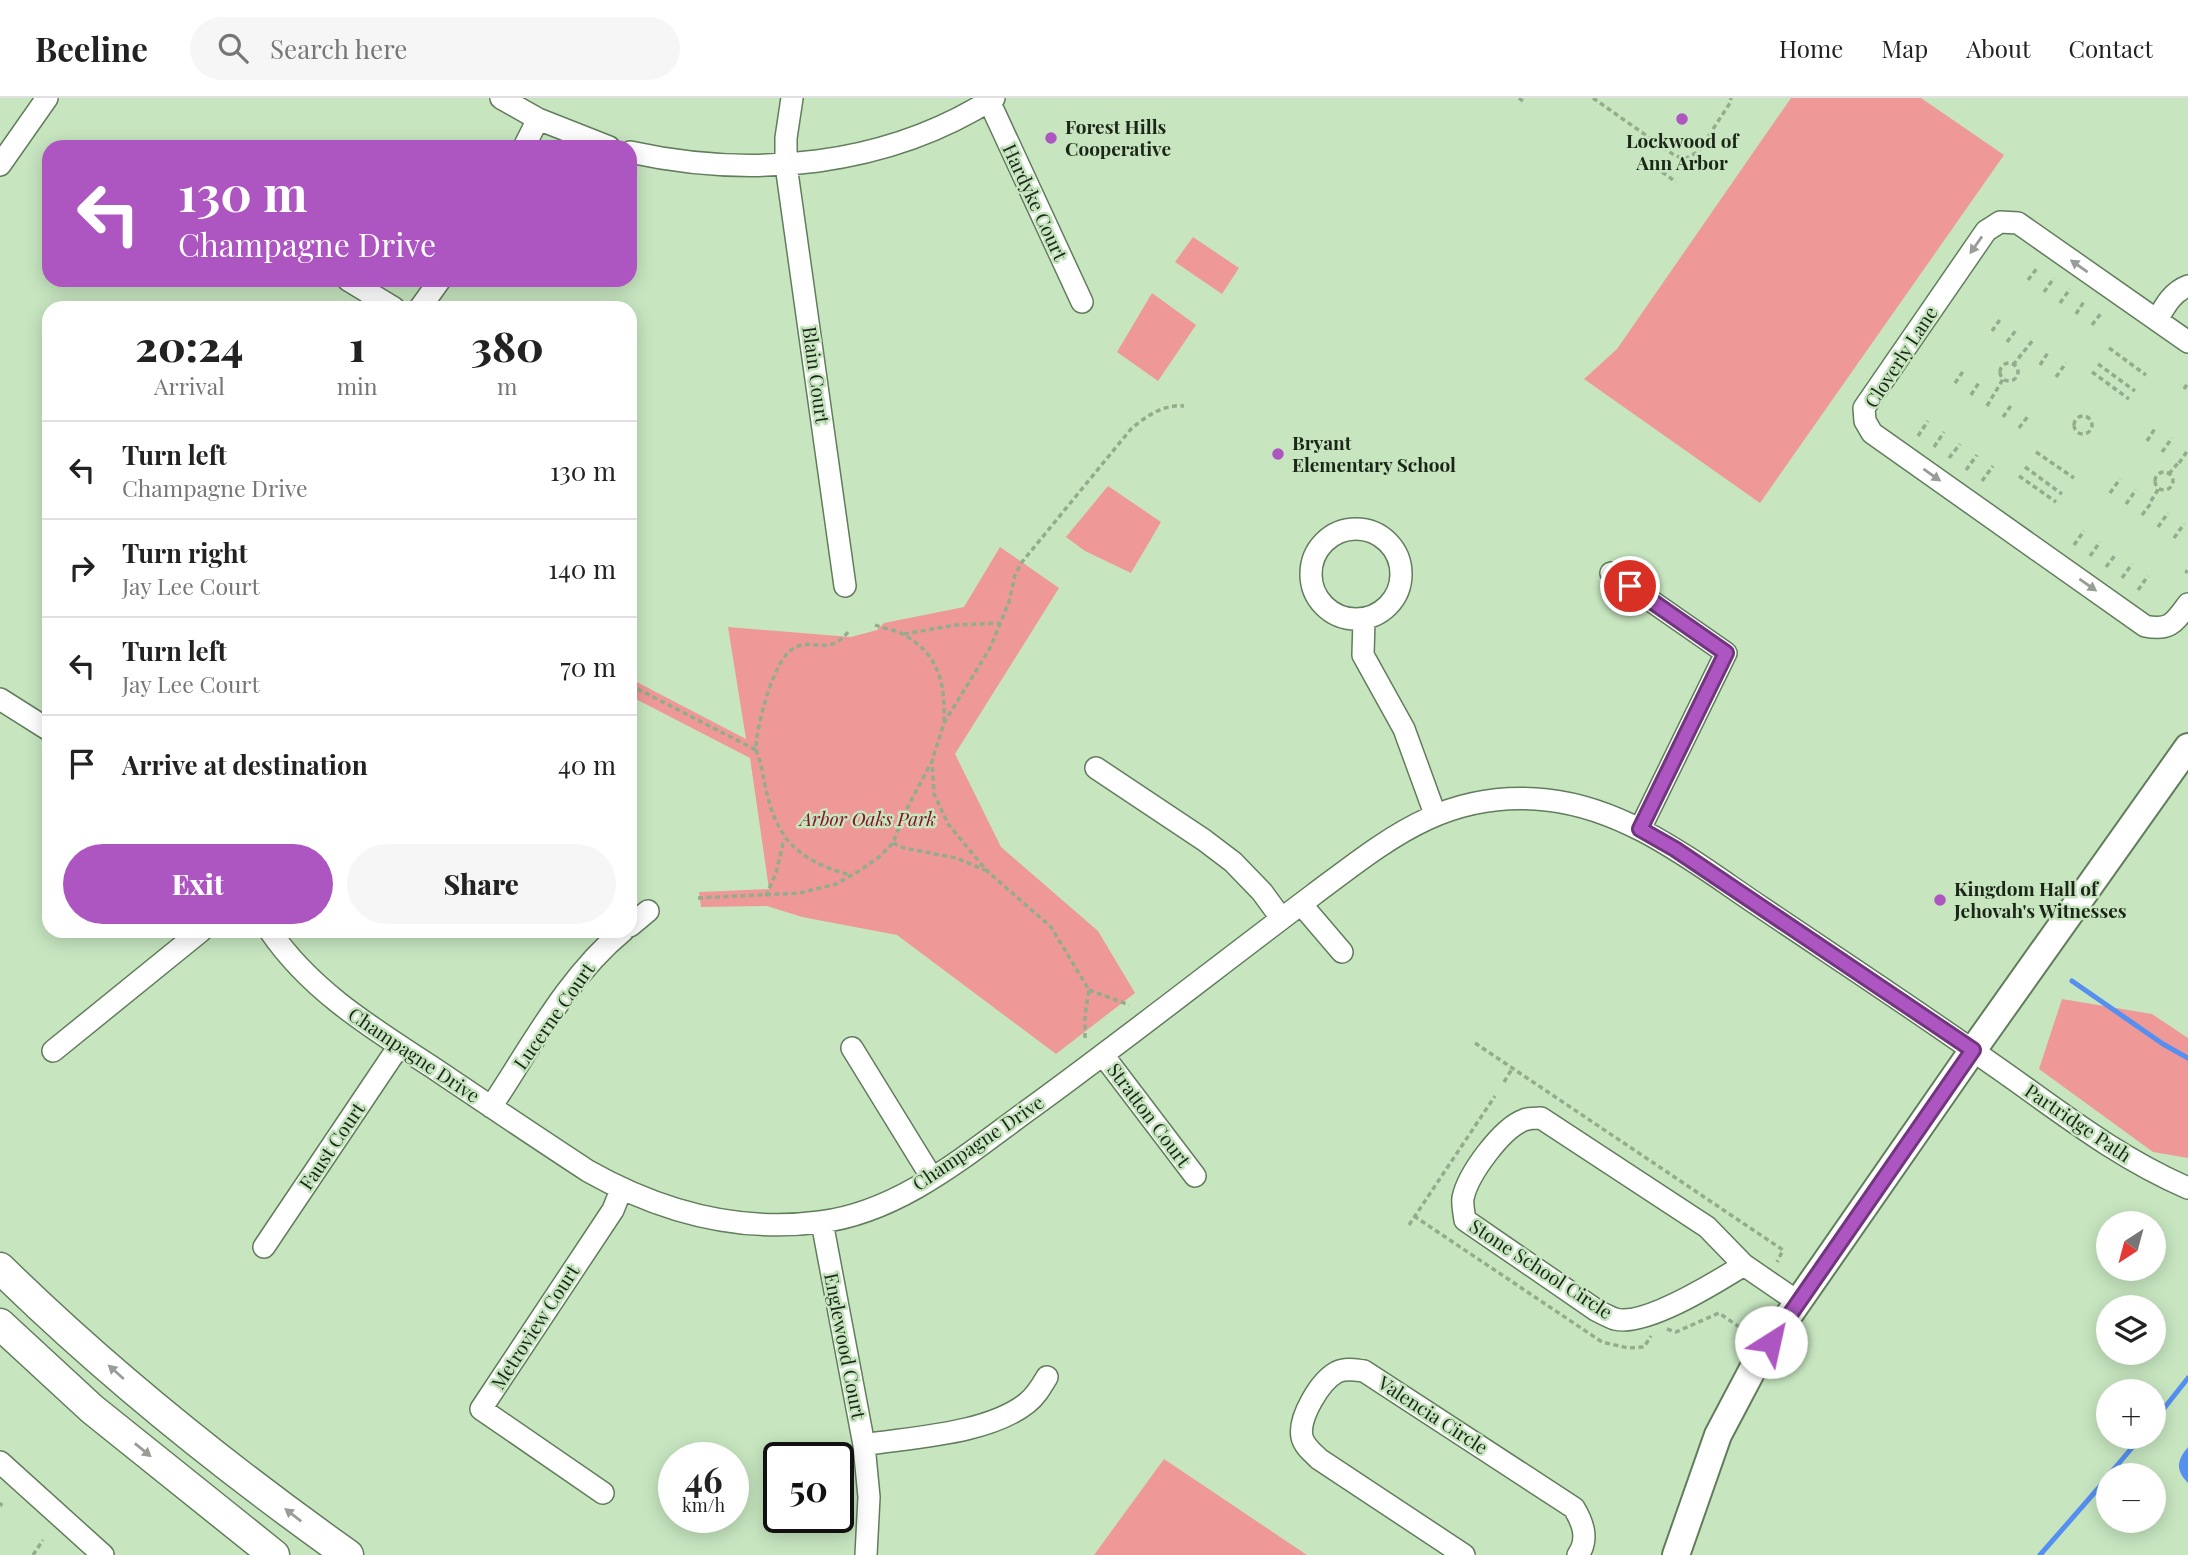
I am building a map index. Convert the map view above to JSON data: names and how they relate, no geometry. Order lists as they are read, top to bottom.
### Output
{
  "streets": {
    "street": [
      "Hardyke Court",
      "Cloverly Lane",
      "Blain Court",
      "Lucerne Court",
      "Champagne Drive",
      "Stratton Court",
      "Partridge Path",
      "Faust Court",
      "Stone School Circle",
      "Metroview Court",
      "Englewood Court",
      "Valencia Circle"
    ]
  },
  "crossings": [
    ["Lucerne Court", "Champagne Drive"],
    ["Champagne Drive", "Stratton Court"],
    ["Champagne Drive", "Partridge Path"],
    ["Champagne Drive", "Faust Court"],
    ["Champagne Drive", "Metroview Court"],
    ["Champagne Drive", "Englewood Court"]
  ],
  "parks": ["Arbor Oaks Park"],
  "places": [
    "Lockwood of Ann Arbor",
    "Forest Hills Cooperative",
    "Bryant Elementary School",
    "Kingdom Hall of Jehovah's Witnesses"
  ],
  "north": "bottom left",
  "page": {
    "header": "Beeline",
    "search": "Search here",
    "nav": [
      "Home",
      "Map",
      "About",
      "Contact"
    ],
    "turn": ["130 m", "Champagne Drive"],
    "eta": [
      "20:24",
      "Arrival",
      "1",
      "min",
      "380",
      "m"
    ],
    "list": [
      {
        "name": "Turn left",
        "note": "Champagne Drive",
        "value": "130 m"
      },
      {
        "name": "Turn right",
        "note": "Jay Lee Court",
        "value": "140 m"
      },
      {
        "name": "Turn left",
        "note": "Jay Lee Court",
        "value": "70 m"
      },
      {
        "name": "Arrive at destination",
        "value": "40 m"
      }
    ],
    "buttons": ["Exit", "Share"],
    "map_buttons": ["+", "−"],
    "speed": "46 km/h",
    "limit": "50"
  }
}
